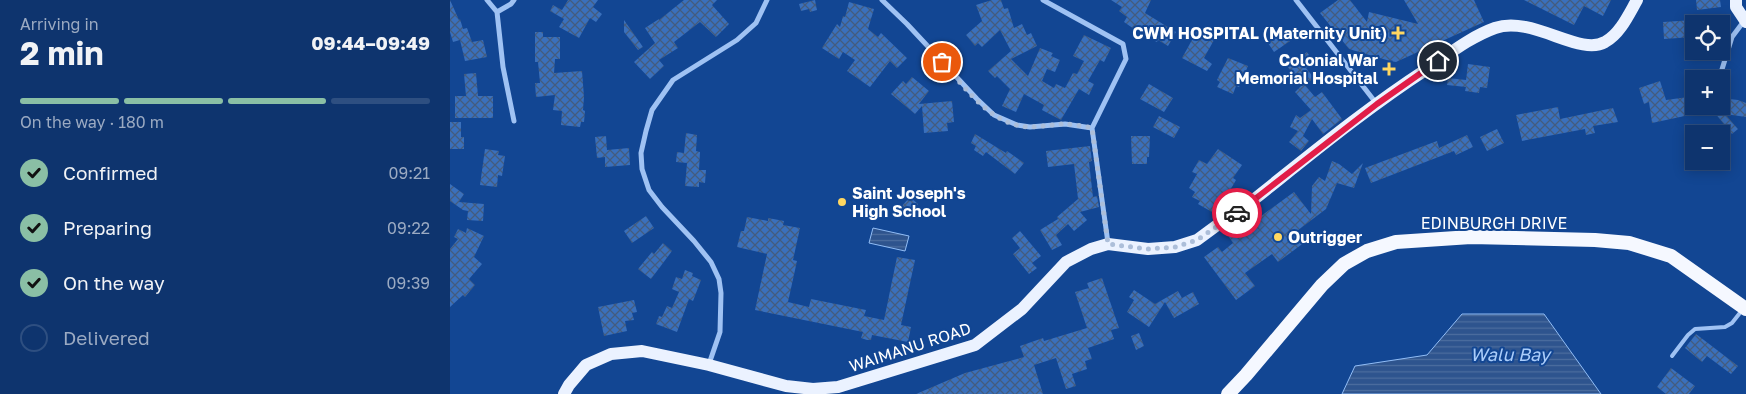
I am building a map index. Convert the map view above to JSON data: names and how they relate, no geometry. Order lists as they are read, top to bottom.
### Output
{
  "streets": {
    "highway": ["EDINBURGH DRIVE"],
    "main road": ["WAIMANU ROAD"]
  },
  "water": ["Walu Bay"],
  "places": {
    "health": ["CWM HOSPITAL (Maternity Unit)", "Colonial War Memorial Hospital"],
    "other": ["Saint Joseph's High School", "Outrigger"]
  },
  "page": {
    "heading": ["2 min", "Arriving in", "09:44–09:49"],
    "map_buttons": ["+", "−"],
    "bar": "On the way · 180 m",
    "list": [
      ["Confirmed", "09:21"],
      ["Preparing", "09:22"],
      ["On the way", "09:39"],
      "Delivered"
    ]
  }
}
